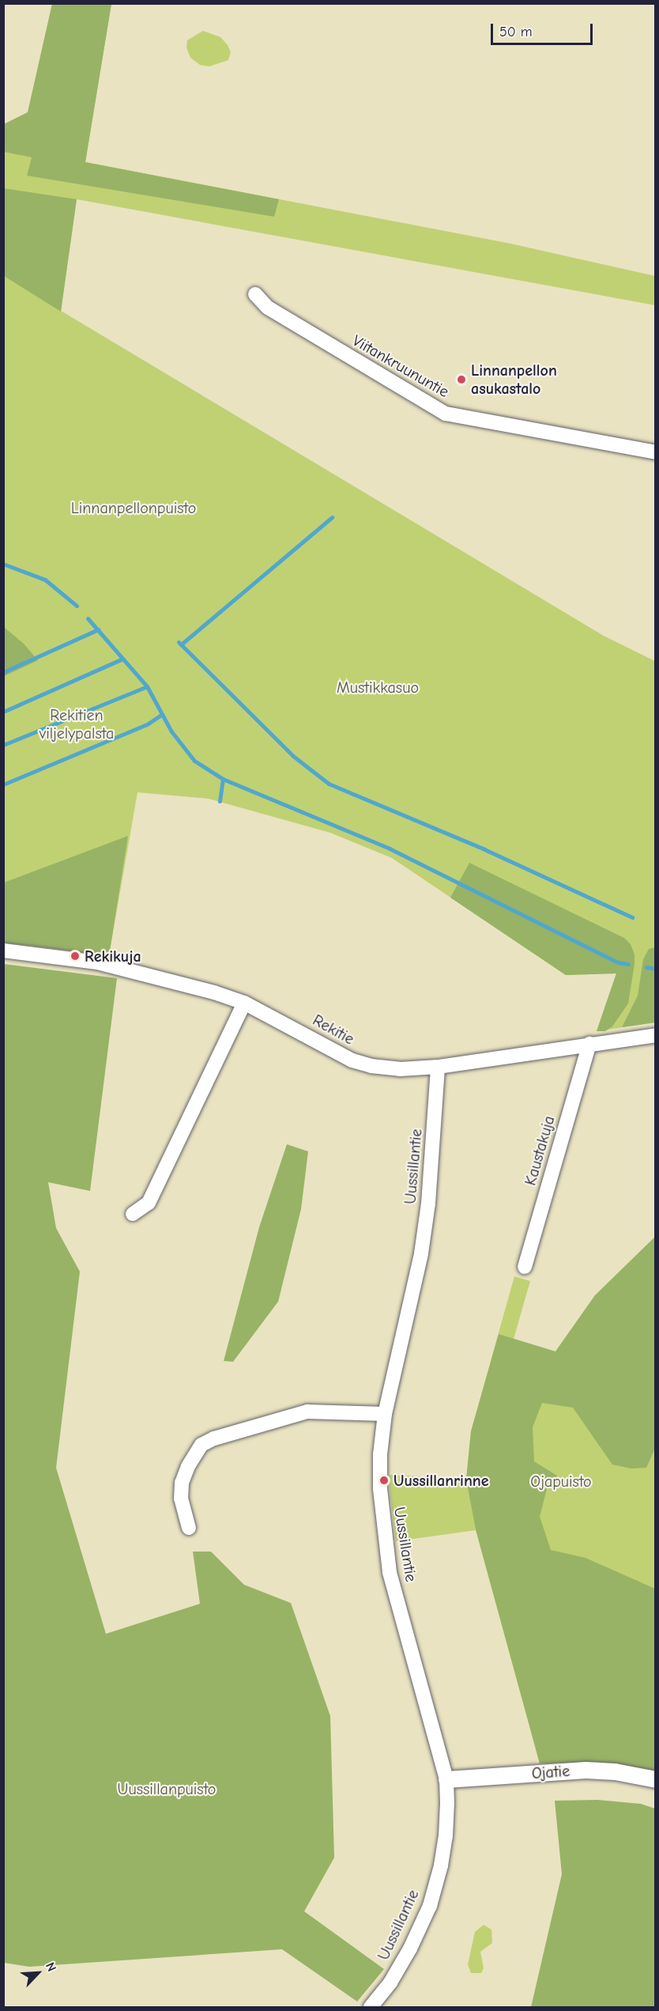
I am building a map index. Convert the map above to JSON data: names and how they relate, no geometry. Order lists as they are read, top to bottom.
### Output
{
  "streets": {
    "street": [
      "Viitankruununtie",
      "Rekitie",
      "Kaustakuja",
      "Uussillantie",
      "Ojatie"
    ]
  },
  "crossings": [
    ["Rekitie", "Kaustakuja"],
    ["Rekitie", "Uussillantie"],
    ["Uussillantie", "Ojatie"]
  ],
  "parks": [
    "Linnanpellonpuisto",
    "Mustikkasuo",
    "Rekitien viljelypalsta",
    "Ojapuisto",
    "Uussillanpuisto"
  ],
  "places": ["Linnanpellon asukastalo", "Rekikuja", "Uussillanrinne"],
  "scale_bar": "50 m",
  "north": "top right"
}
